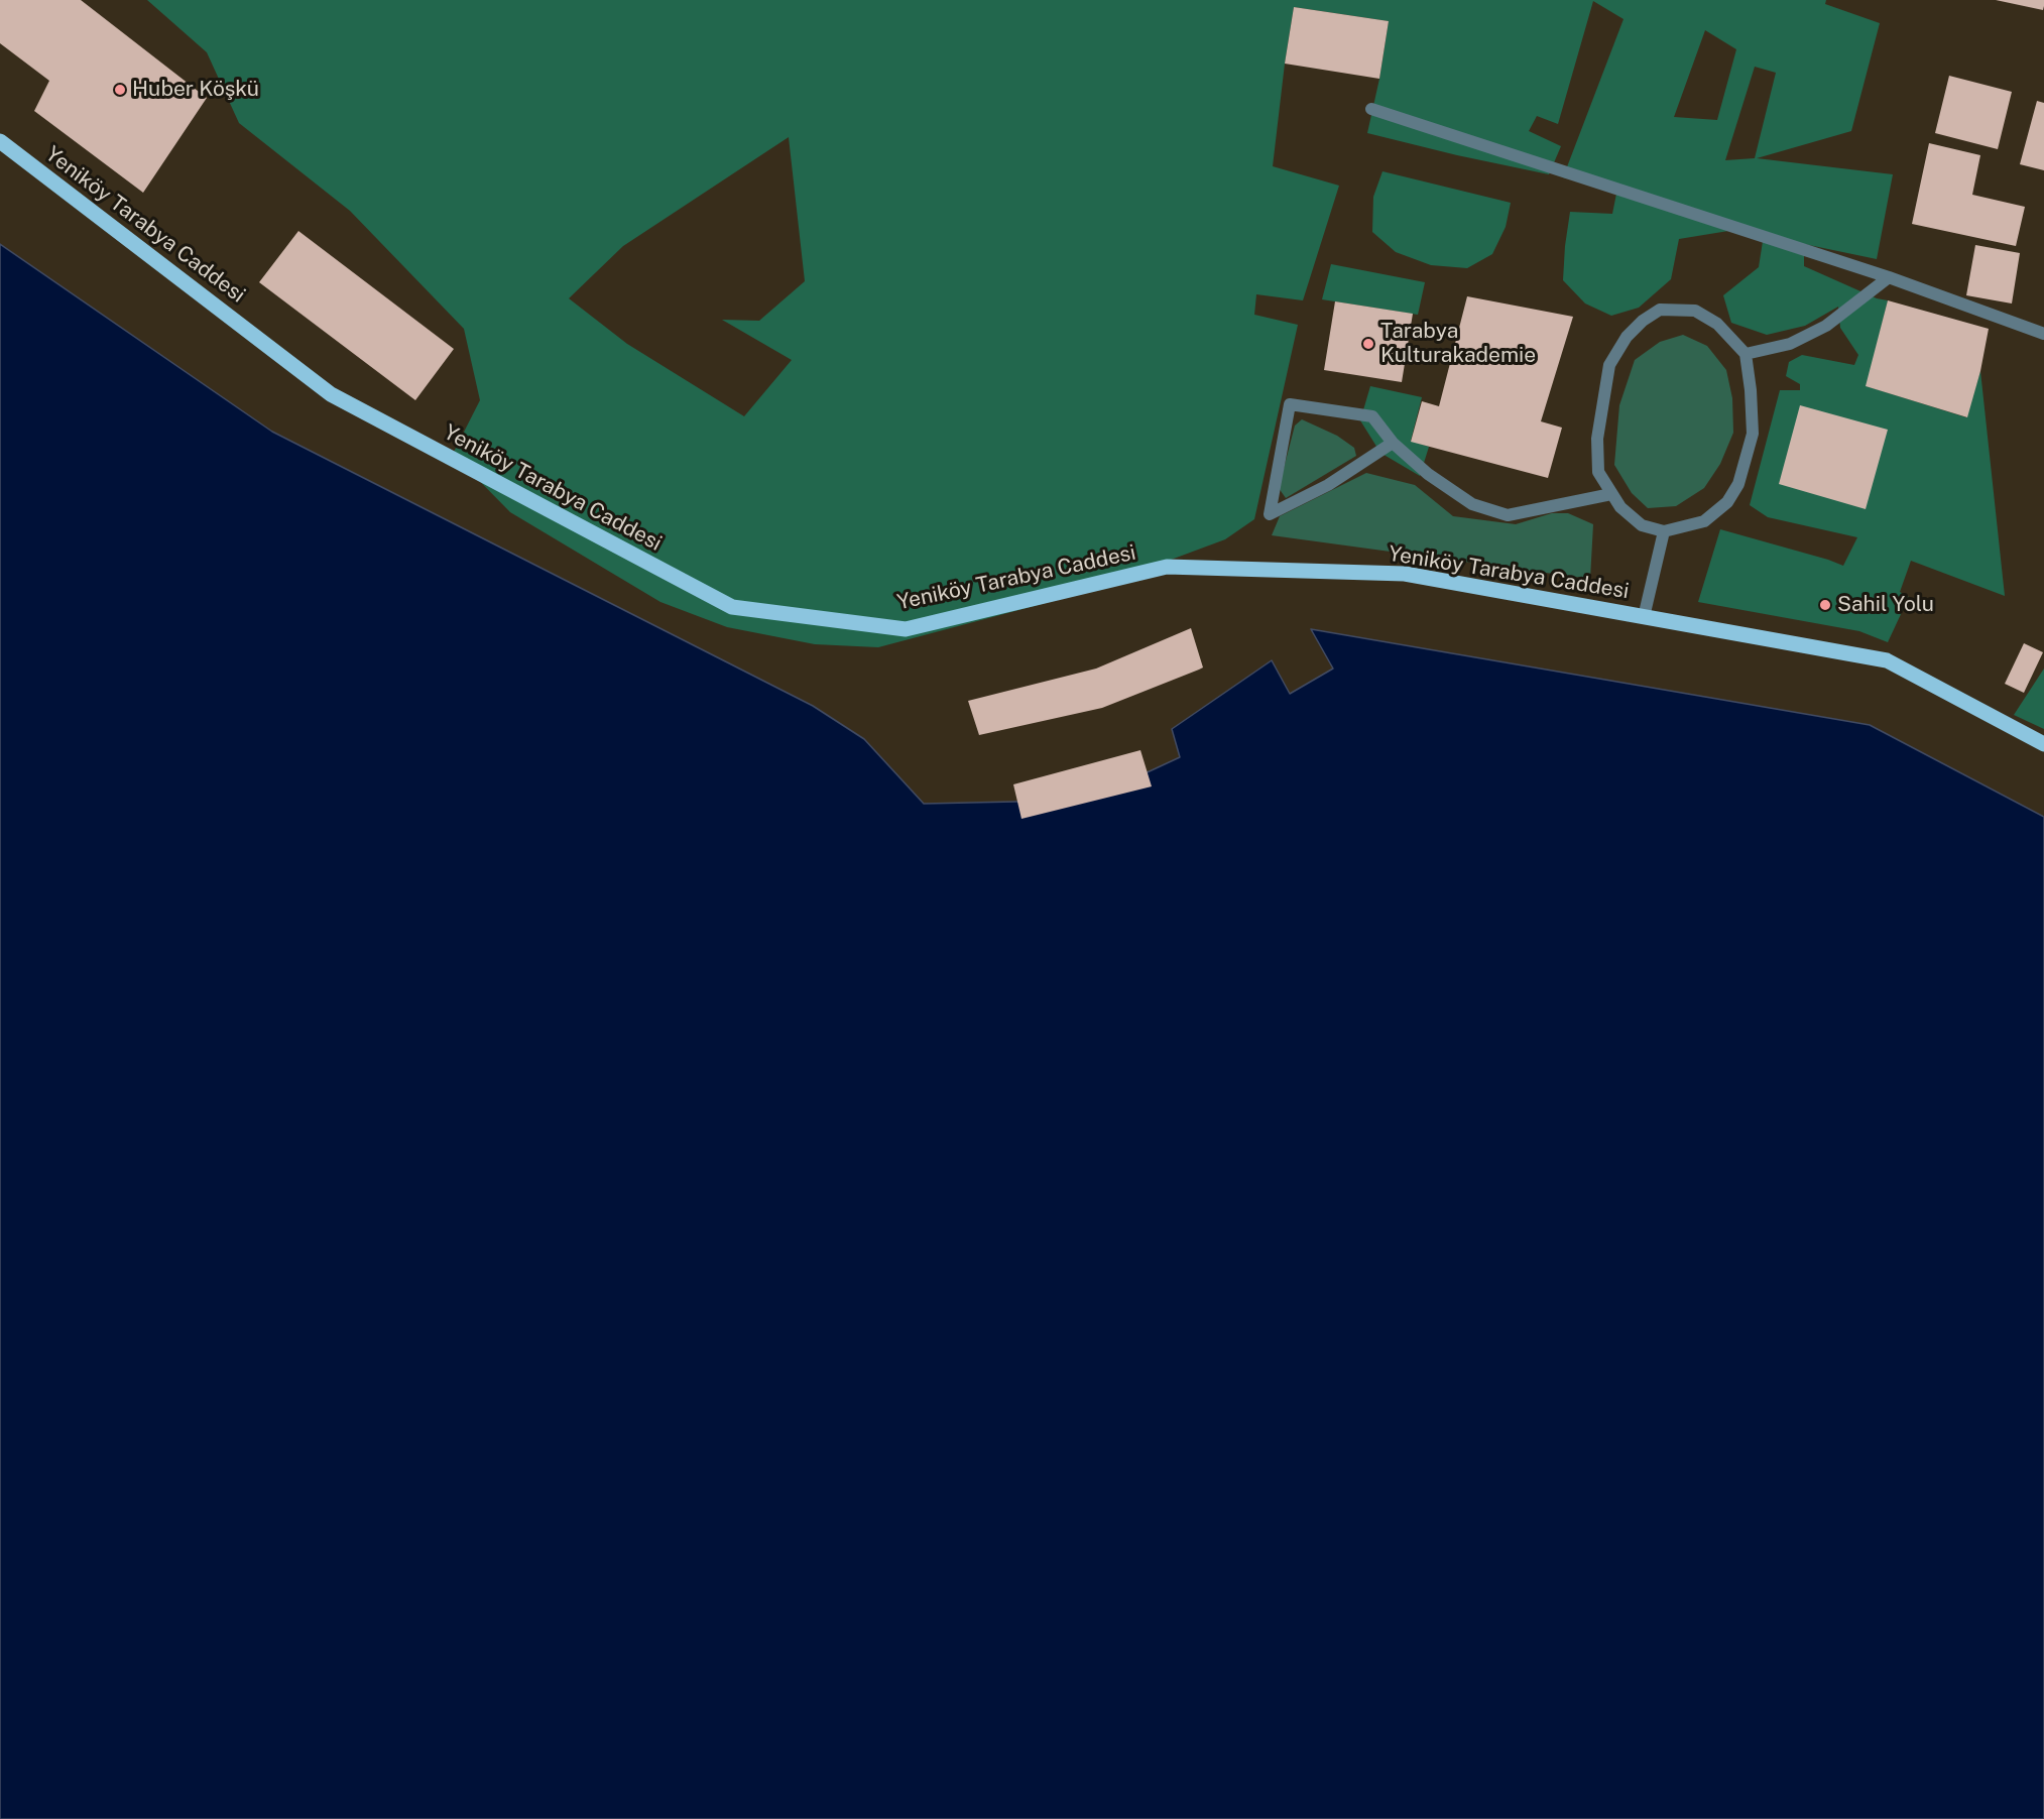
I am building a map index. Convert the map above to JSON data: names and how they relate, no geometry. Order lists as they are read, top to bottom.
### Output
{
  "streets": {
    "main road": ["Yeniköy Tarabya Caddesi"]
  },
  "places": ["Huber Köşkü", "Tarabya Kulturakademie", "Sahil Yolu"]
}
